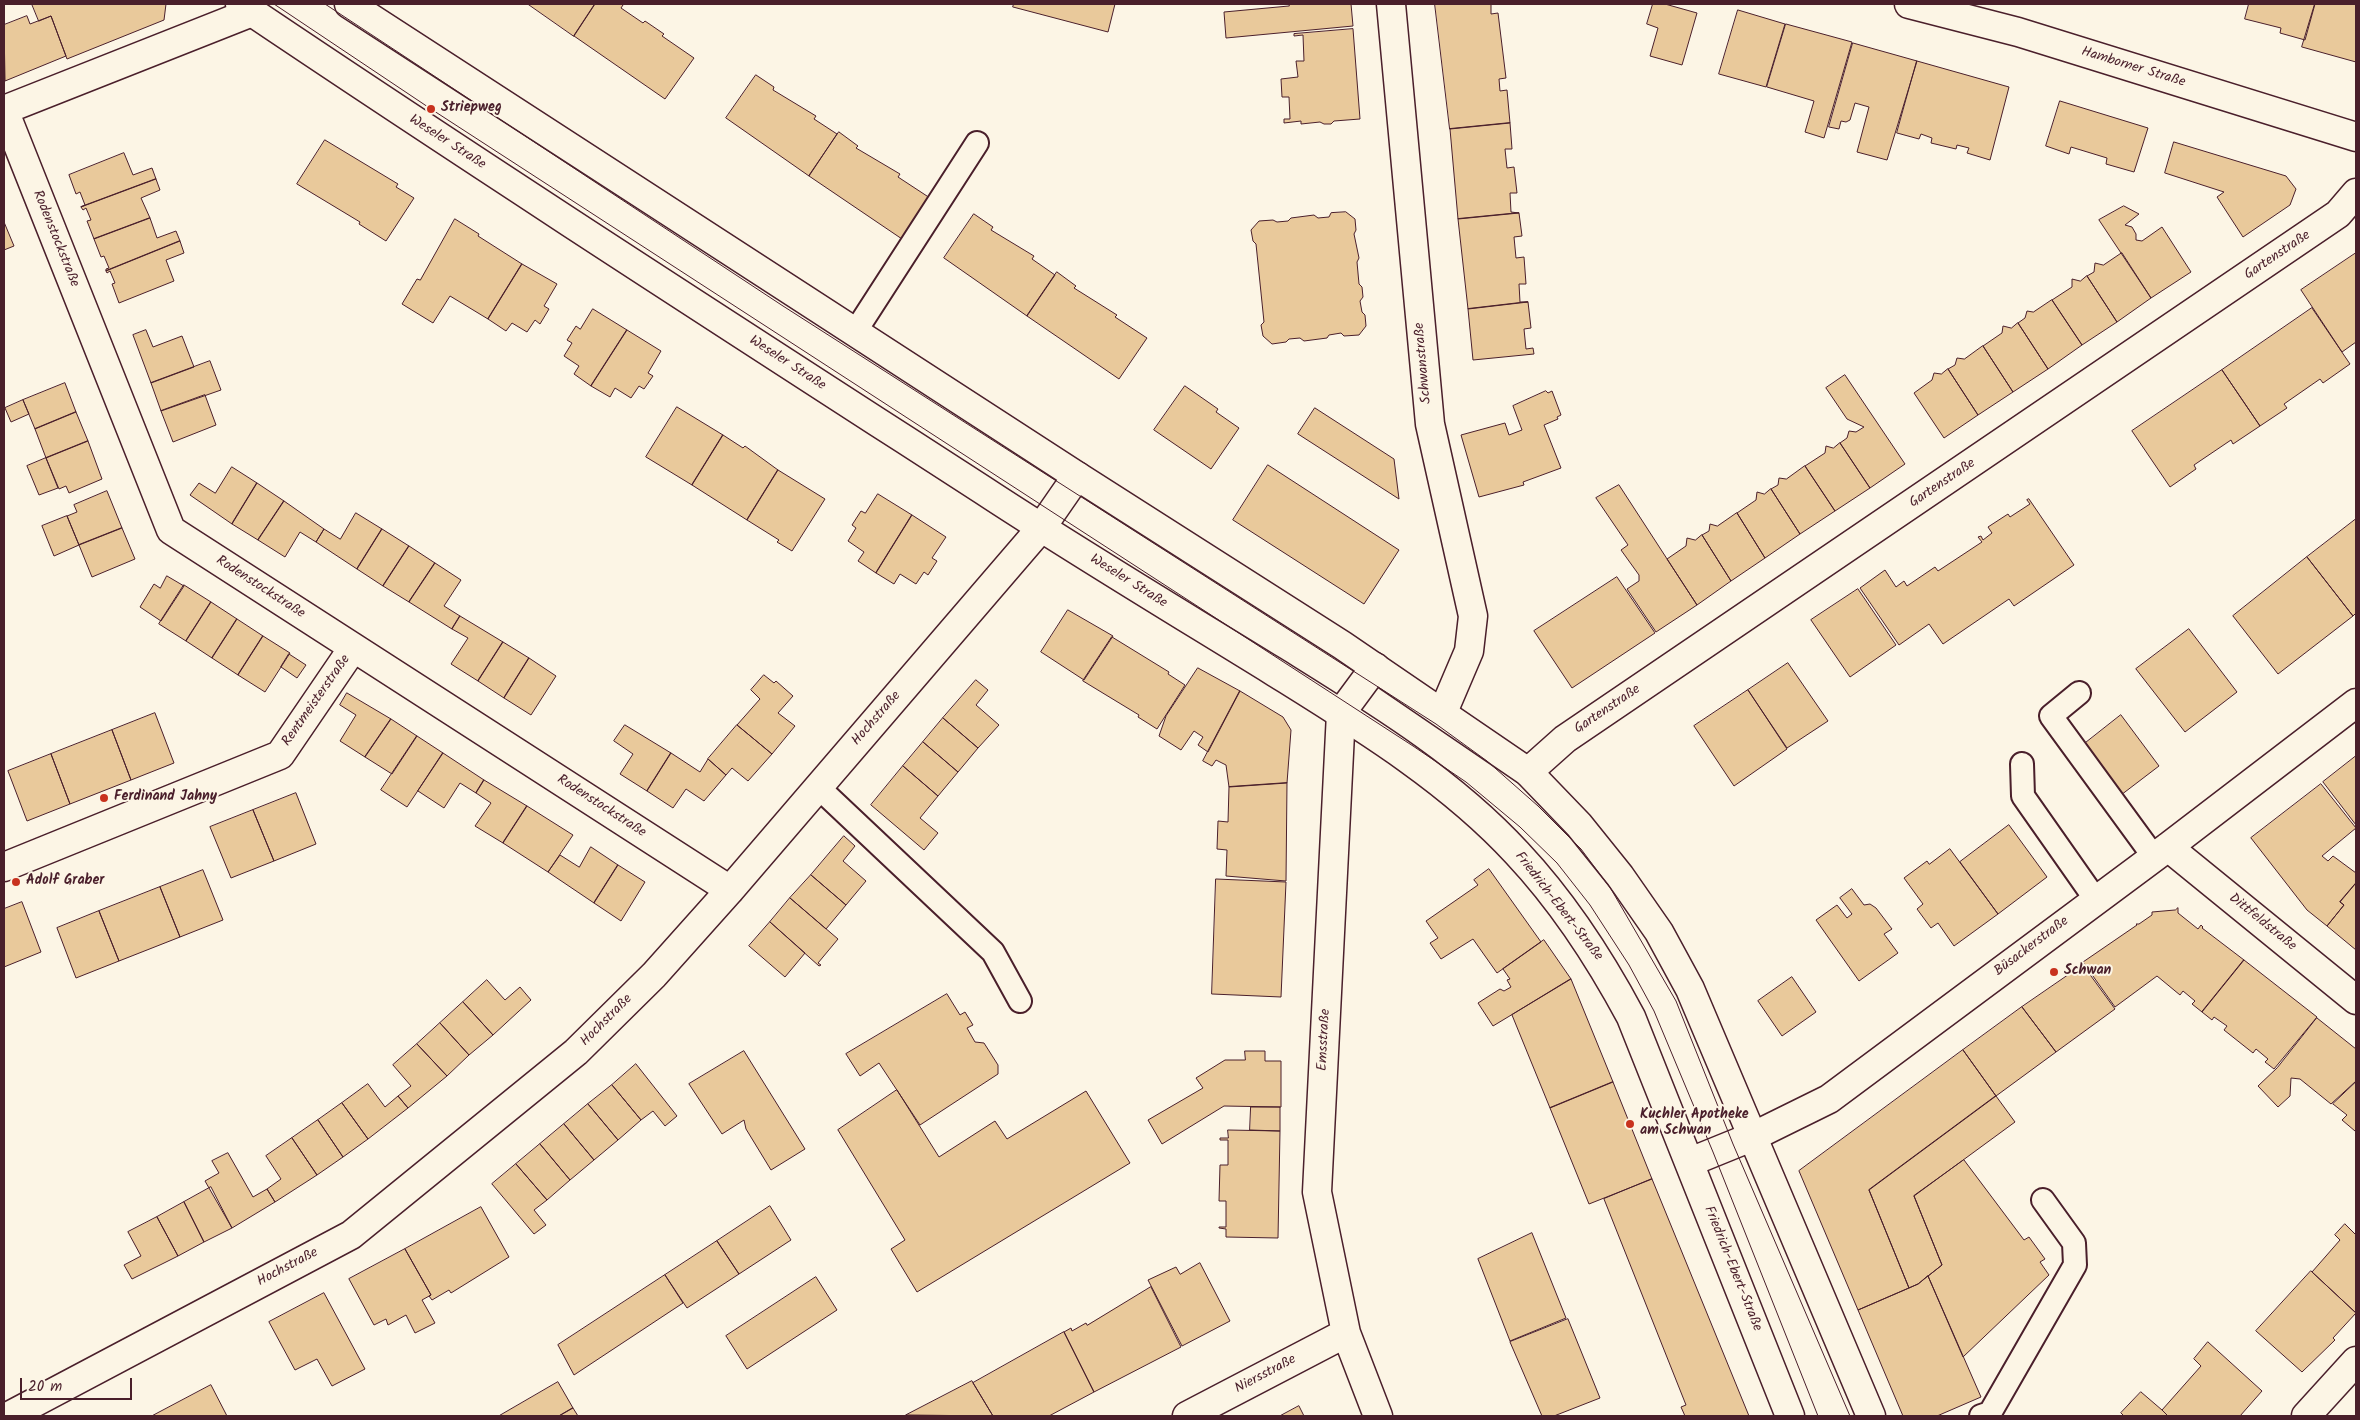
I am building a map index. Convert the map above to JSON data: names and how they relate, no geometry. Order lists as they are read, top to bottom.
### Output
{
  "streets": {
    "street": [
      "Hamborner Straße",
      "Weseler Straße",
      "Rodenstockstraße",
      "Gartenstraße",
      "Schwanstraße",
      "Rentmeisterstraße",
      "Hochstraße",
      "Friedrich-Ebert-Straße",
      "Dittfeldstraße",
      "Büsackerstraße",
      "Emsstraße",
      "Niersstraße"
    ]
  },
  "crossings": [
    ["Weseler Straße", "Hochstraße"],
    ["Weseler Straße", "Friedrich-Ebert-Straße"],
    ["Weseler Straße", "Emsstraße"],
    ["Rodenstockstraße", "Rentmeisterstraße"],
    ["Rodenstockstraße", "Hochstraße"],
    ["Friedrich-Ebert-Straße", "Büsackerstraße"],
    ["Friedrich-Ebert-Straße", "Emsstraße"],
    ["Dittfeldstraße", "Büsackerstraße"],
    ["Emsstraße", "Niersstraße"]
  ],
  "places": [
    "Striepweg",
    "Ferdinand Jahny",
    "Adolf Graber",
    "Schwan",
    "Kuchler Apotheke am Schwan"
  ],
  "scale_bar": "20 m"
}
